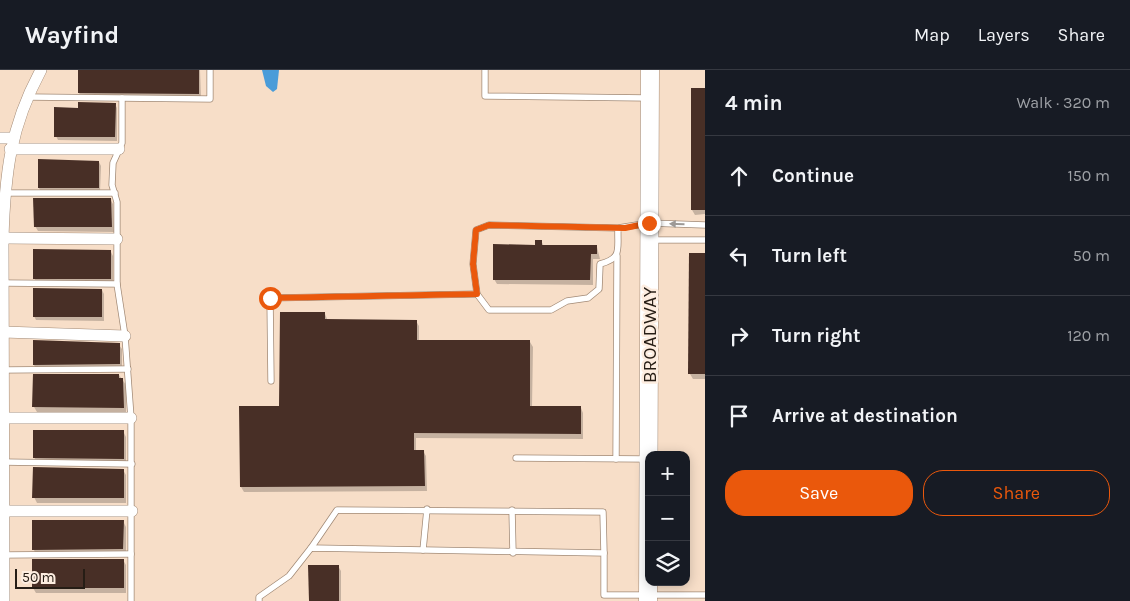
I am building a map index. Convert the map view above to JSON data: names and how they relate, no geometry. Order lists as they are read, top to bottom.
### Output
{
  "streets": {
    "main road": ["BROADWAY"]
  },
  "scale_bar": "50 m",
  "page": {
    "header": "Wayfind",
    "nav": ["Map", "Layers", "Share"],
    "heading": ["4 min", "Walk · 320 m"],
    "list": [
      ["Continue", "150 m"],
      ["Turn left", "50 m"],
      ["Turn right", "120 m"],
      "Arrive at destination"
    ],
    "map_buttons": ["+", "−"],
    "buttons": ["Save", "Share"],
    "scale": "50 m"
  }
}
